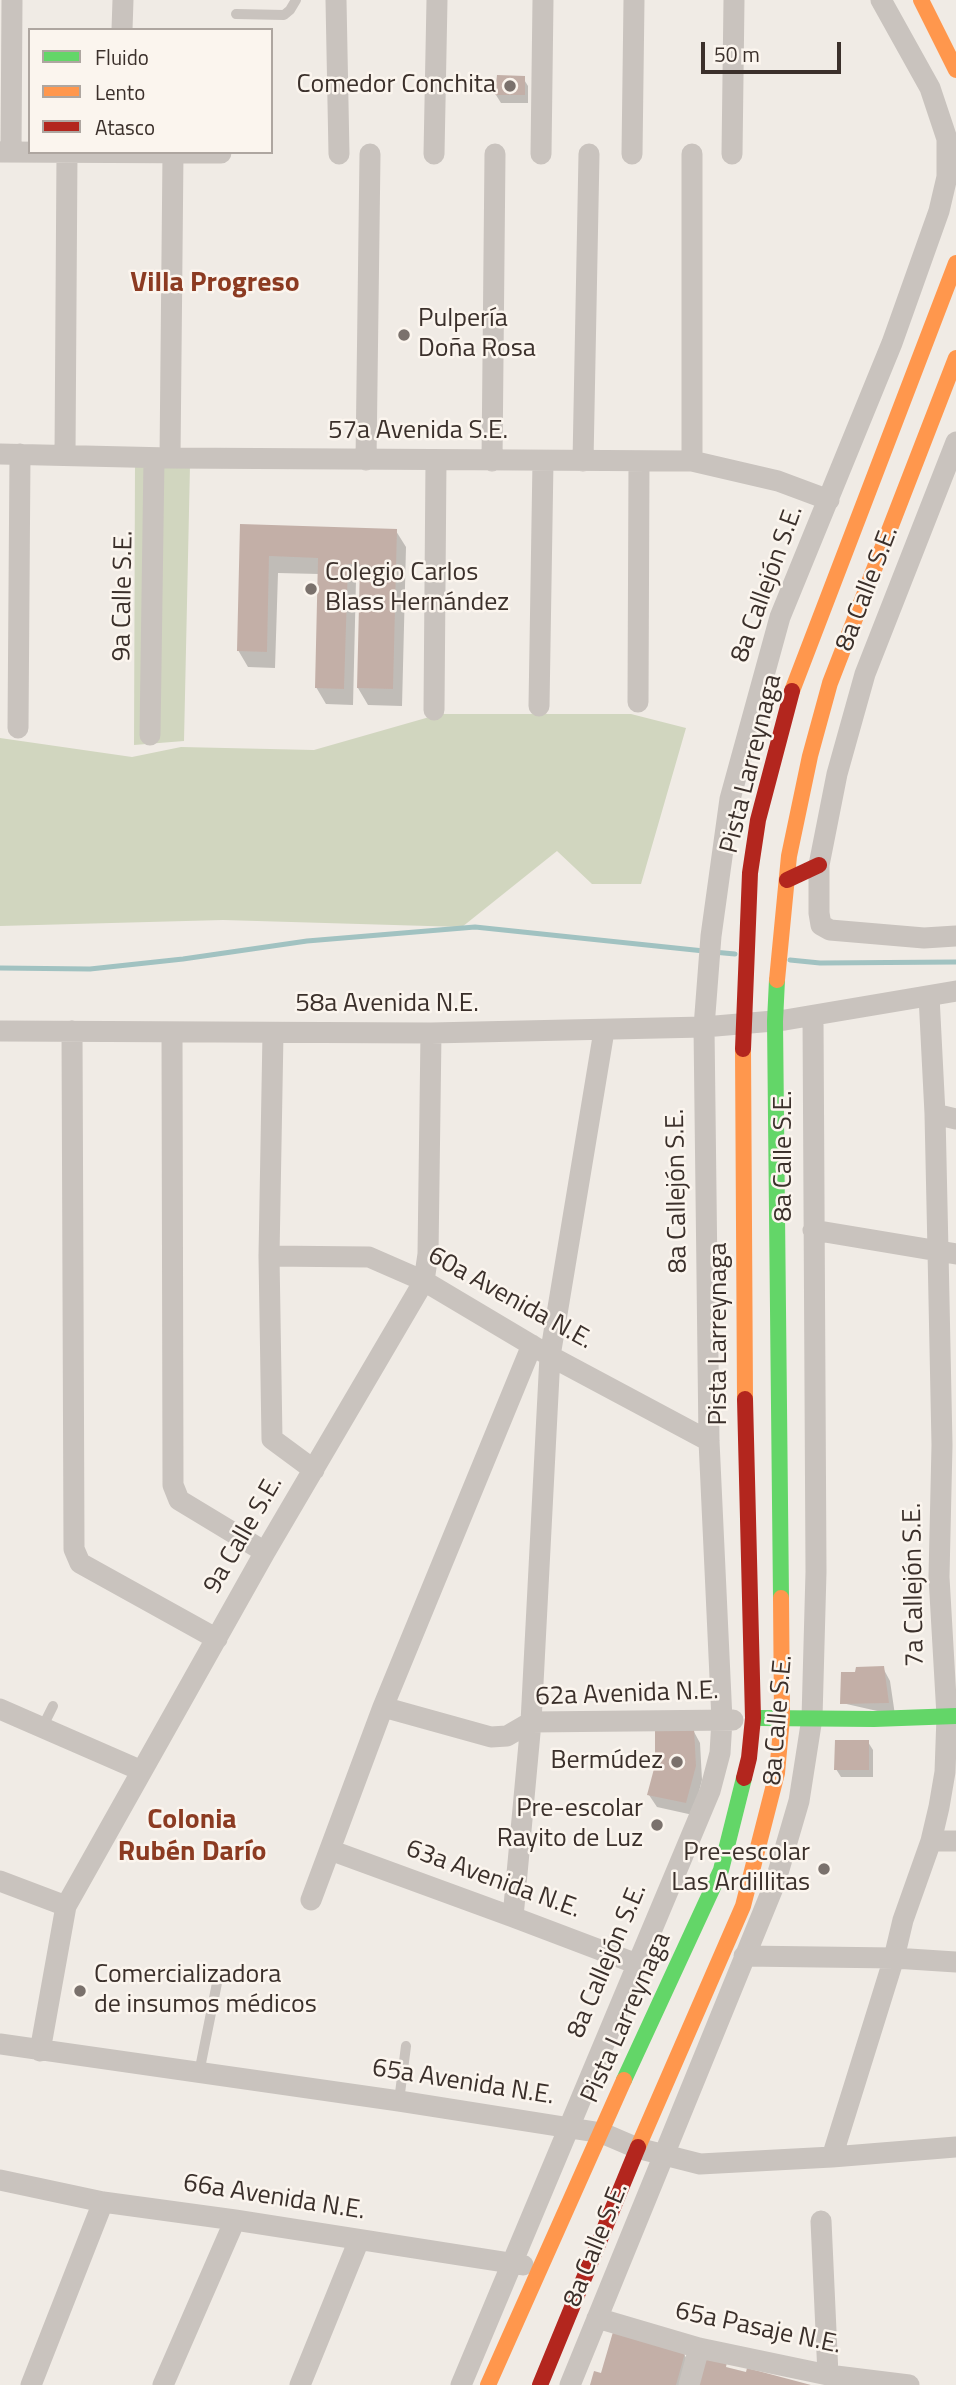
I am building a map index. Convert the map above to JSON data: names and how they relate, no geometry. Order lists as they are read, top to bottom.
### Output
{
  "streets": {
    "main road": ["Pista Larreynaga"],
    "street": [
      "57a Avenida S.E.",
      "8a Callejón S.E.",
      "8a Calle S.E.",
      "9a Calle S.E.",
      "58a Avenida N.E.",
      "60a Avenida N.E.",
      "7a Callejón S.E.",
      "62a Avenida N.E.",
      "63a Avenida N.E.",
      "65a Avenida N.E.",
      "66a Avenida N.E.",
      "65a Pasaje N.E."
    ]
  },
  "crossings": [
    ["57a Avenida S.E.", "8a Callejón S.E."],
    ["57a Avenida S.E.", "9a Calle S.E."],
    ["8a Callejón S.E.", "58a Avenida N.E."],
    ["8a Callejón S.E.", "60a Avenida N.E."],
    ["8a Callejón S.E.", "62a Avenida N.E."],
    ["8a Callejón S.E.", "63a Avenida N.E."],
    ["8a Callejón S.E.", "65a Avenida N.E."],
    ["8a Callejón S.E.", "66a Avenida N.E."],
    ["8a Calle S.E.", "65a Avenida N.E."],
    ["8a Calle S.E.", "65a Pasaje N.E."],
    ["9a Calle S.E.", "58a Avenida N.E."],
    ["9a Calle S.E.", "60a Avenida N.E."],
    ["9a Calle S.E.", "65a Avenida N.E."],
    ["Pista Larreynaga", "58a Avenida N.E."],
    ["Pista Larreynaga", "62a Avenida N.E."],
    ["Pista Larreynaga", "65a Avenida N.E."],
    ["Pista Larreynaga", "66a Avenida N.E."],
    ["7a Callejón S.E.", "65a Avenida N.E."]
  ],
  "districts": ["Villa Progreso", "Colonia Rubén Darío"],
  "places": [
    "Comedor Conchita",
    "Pulpería Doña Rosa",
    "Colegio Carlos Blass Hernández",
    "Bermúdez",
    "Pre-escolar Rayito de Luz",
    "Pre-escolar Las Ardillitas",
    "Comercializadora de insumos médicos"
  ],
  "legend": ["Fluido", "Lento", "Atasco"],
  "scale_bar": "50 m"
}
